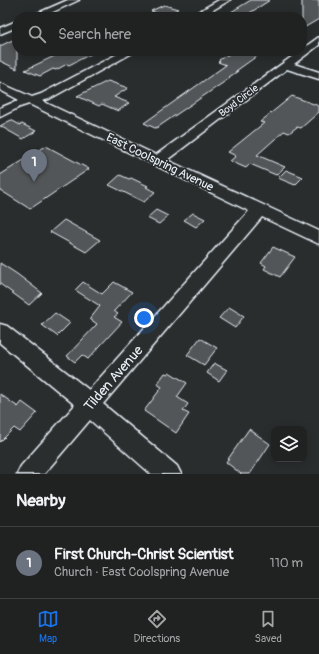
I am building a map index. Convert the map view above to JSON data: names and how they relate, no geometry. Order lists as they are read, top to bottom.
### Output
{
  "streets": {
    "street": ["Boyd Circle", "East Coolspring Avenue", "Tilden Avenue"]
  },
  "crossings": [
    ["Boyd Circle", "East Coolspring Avenue"],
    ["East Coolspring Avenue", "Tilden Avenue"]
  ],
  "page": {
    "search": "Search here",
    "pins": "1",
    "heading": "Nearby",
    "list": [
      {
        "mark": "1",
        "name": "First Church-Christ Scientist",
        "note": "Church · East Coolspring Avenue",
        "value": "110 m"
      }
    ],
    "nav": ["Map", "Directions", "Saved"]
  }
}
